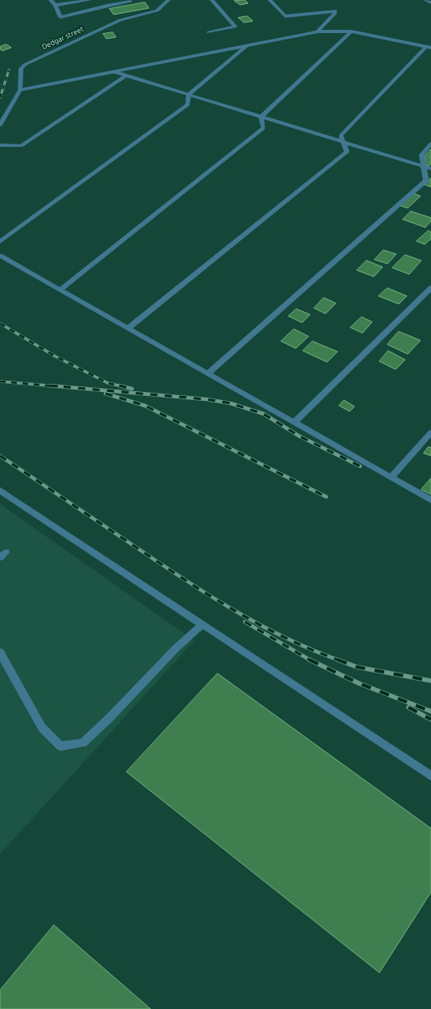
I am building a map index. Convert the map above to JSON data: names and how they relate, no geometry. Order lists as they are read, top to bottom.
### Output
{
  "streets": {
    "street": ["Dedgar street"]
  }
}
